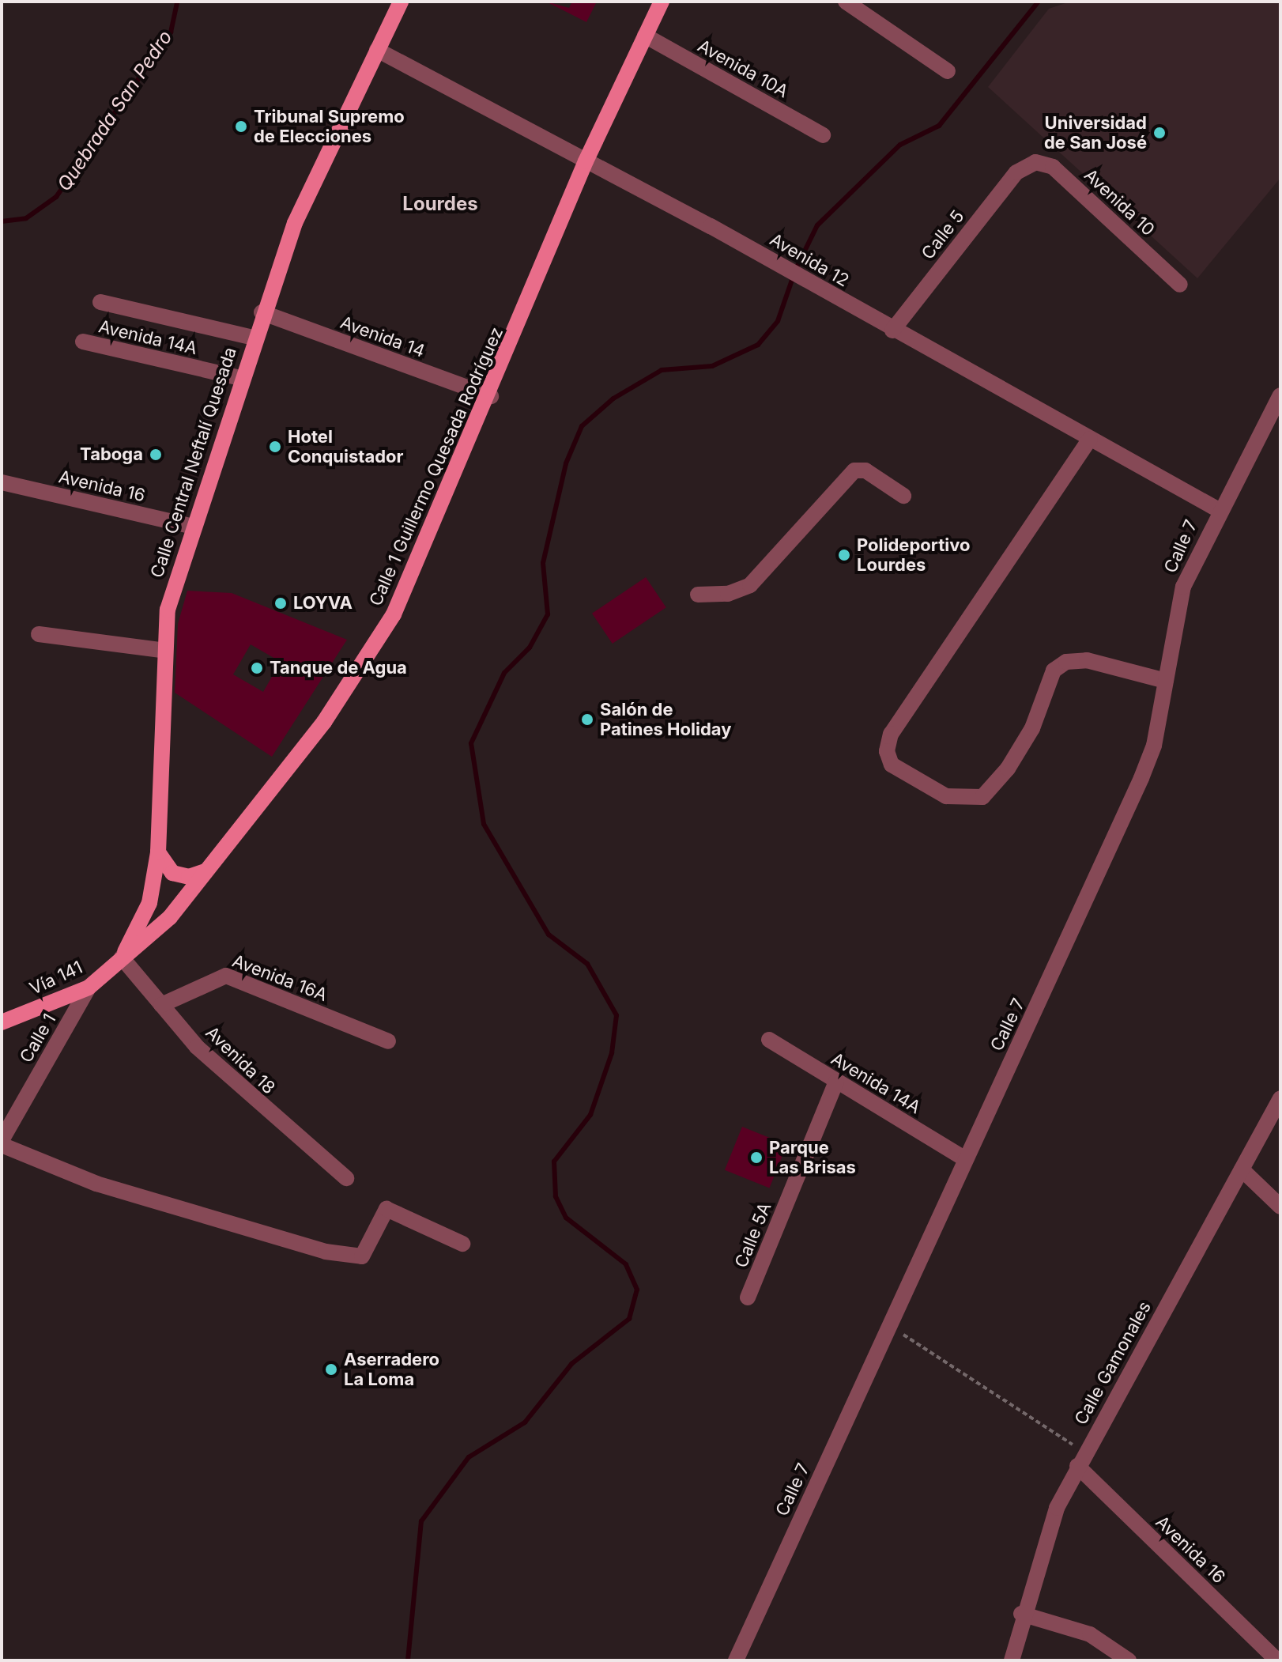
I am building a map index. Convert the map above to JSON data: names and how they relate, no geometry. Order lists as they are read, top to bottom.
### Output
{
  "streets": {
    "main road": ["Calle Central Neftalí Quesada", "Calle 1 Guillermo Quesada Rodríguez", "Vía 141"],
    "street": [
      "Avenida 10A",
      "Avenida 10",
      "Calle 5",
      "Avenida 12",
      "Avenida 14",
      "Avenida 14A",
      "Avenida 16",
      "Calle 7",
      "Avenida 16A",
      "Calle 1",
      "Avenida 18",
      "Calle 5A",
      "Calle Gamonales"
    ]
  },
  "crossings": [
    ["Avenida 10A", "Calle 1 Guillermo Quesada Rodríguez"],
    ["Avenida 10", "Calle 5"],
    ["Calle 5", "Avenida 12"],
    ["Avenida 12", "Calle Central Neftalí Quesada"],
    ["Avenida 12", "Calle 1 Guillermo Quesada Rodríguez"],
    ["Avenida 12", "Calle 7"],
    ["Avenida 14", "Calle Central Neftalí Quesada"],
    ["Avenida 14", "Calle 1 Guillermo Quesada Rodríguez"],
    ["Avenida 14A", "Calle Central Neftalí Quesada"],
    ["Avenida 14A", "Calle 7"],
    ["Avenida 14A", "Calle 5A"],
    ["Calle Central Neftalí Quesada", "Calle 1 Guillermo Quesada Rodríguez"],
    ["Calle Central Neftalí Quesada", "Avenida 16"],
    ["Calle Central Neftalí Quesada", "Vía 141"],
    ["Calle Central Neftalí Quesada", "Avenida 18"],
    ["Calle 1 Guillermo Quesada Rodríguez", "Vía 141"],
    ["Calle 1 Guillermo Quesada Rodríguez", "Avenida 18"],
    ["Avenida 16", "Calle Gamonales"],
    ["Vía 141", "Calle 1"],
    ["Vía 141", "Avenida 18"],
    ["Avenida 16A", "Avenida 18"]
  ],
  "districts": ["Lourdes"],
  "water": ["Quebrada San Pedro"],
  "places": [
    "Tribunal Supremo de Elecciones",
    "Universidad de San José",
    "Hotel Conquistador",
    "Taboga",
    "Polideportivo Lourdes",
    "LOYVA",
    "Tanque de Agua",
    "Salón de Patines Holiday",
    "Parque Las Brisas",
    "Aserradero La Loma"
  ]
}
